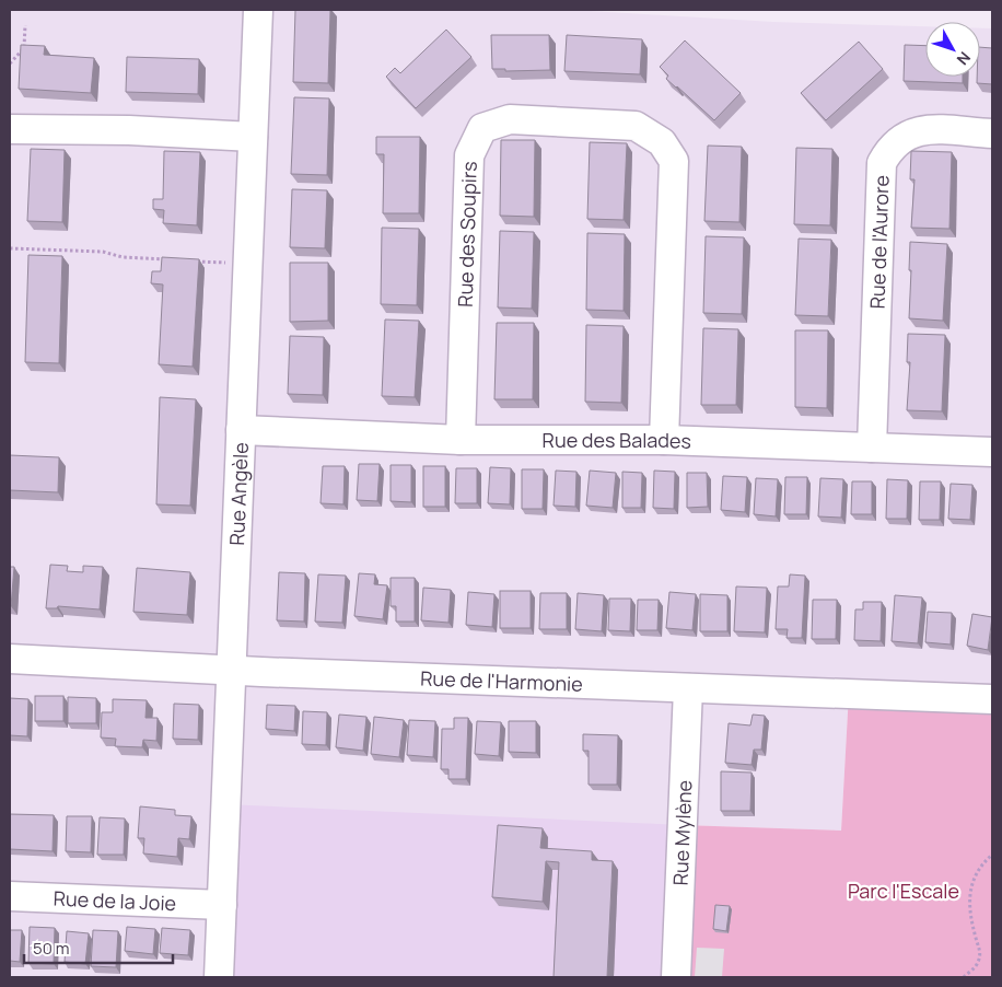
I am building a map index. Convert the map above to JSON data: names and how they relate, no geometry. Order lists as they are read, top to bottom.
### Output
{
  "streets": {
    "street": [
      "Rue des Soupirs",
      "Rue de l'Aurore",
      "Rue des Balades",
      "Rue Angèle",
      "Rue de l'Harmonie",
      "Rue Mylène",
      "Rue de la Joie"
    ]
  },
  "crossings": [
    ["Rue des Soupirs", "Rue des Balades"],
    ["Rue de l'Aurore", "Rue des Balades"],
    ["Rue des Balades", "Rue Angèle"],
    ["Rue Angèle", "Rue de l'Harmonie"],
    ["Rue Angèle", "Rue de la Joie"],
    ["Rue de l'Harmonie", "Rue Mylène"]
  ],
  "parks": ["Parc l'Escale"],
  "scale_bar": "50 m",
  "north": "bottom right"
}
